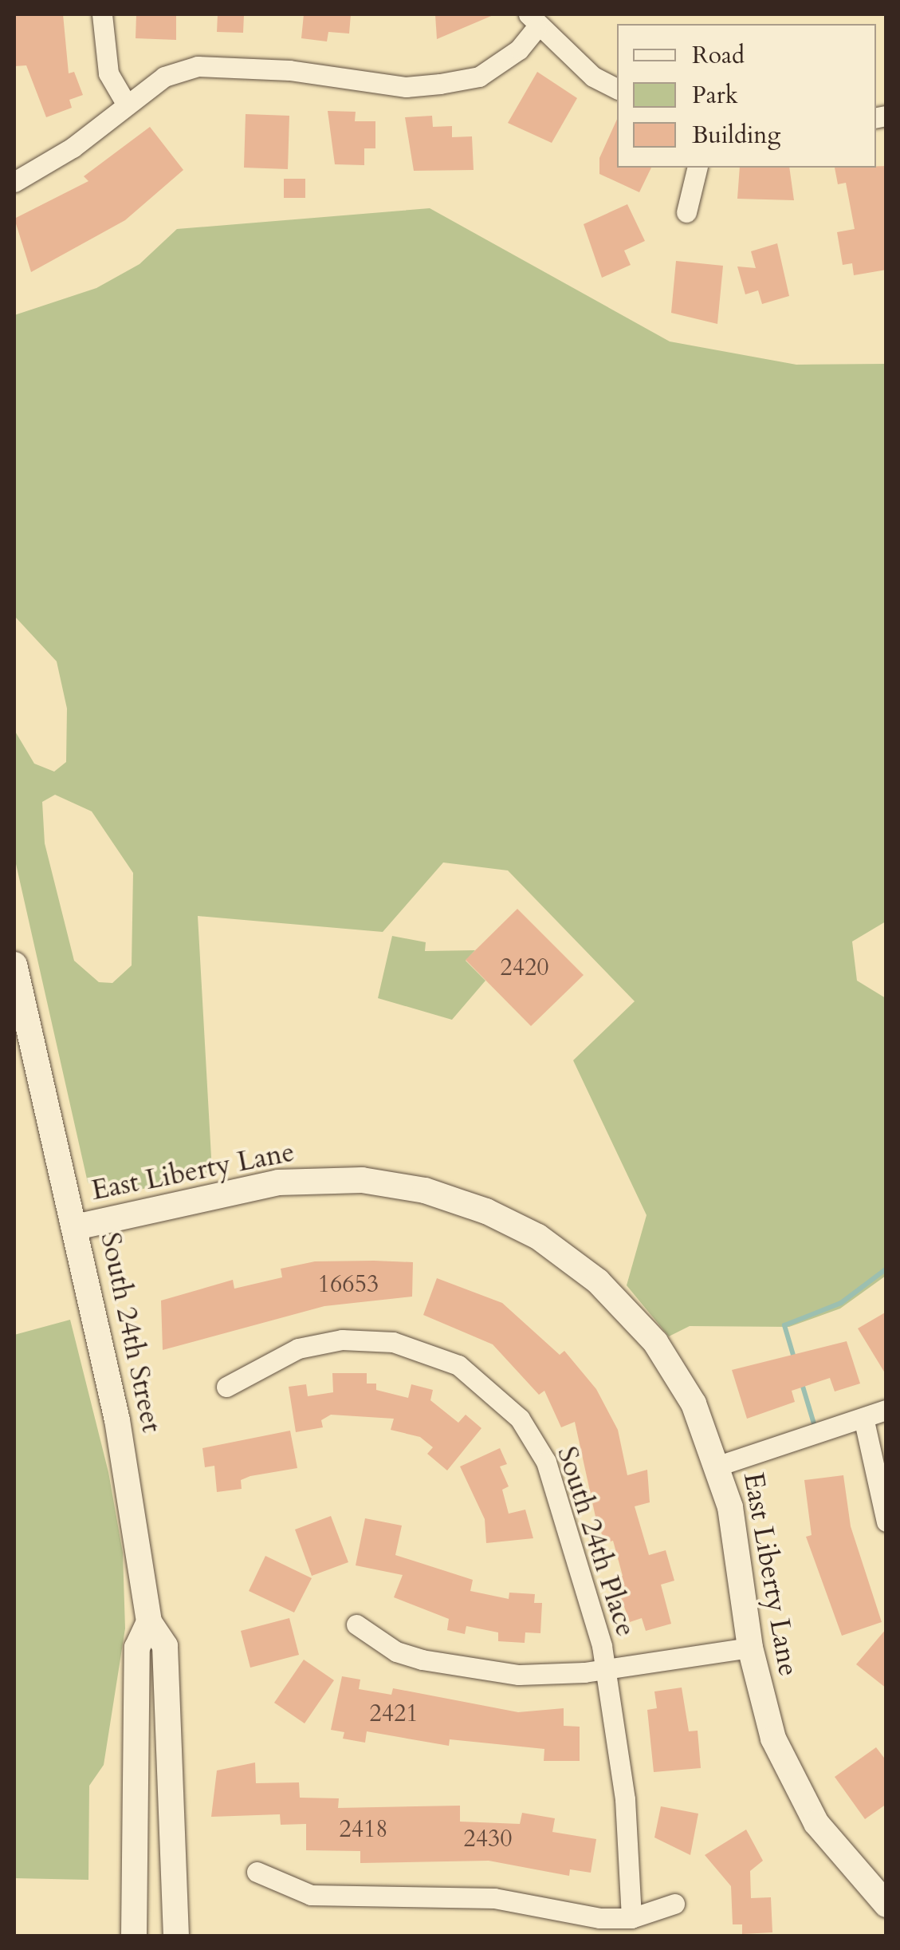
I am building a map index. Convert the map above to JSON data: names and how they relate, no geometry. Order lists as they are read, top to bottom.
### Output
{
  "streets": {
    "street": ["East Liberty Lane", "South 24th Street", "South 24th Place"]
  },
  "crossings": [
    ["East Liberty Lane", "South 24th Street"]
  ],
  "house_numbers": [
    "2420",
    "16653",
    "2421",
    "2418",
    "2430"
  ],
  "legend": ["Road", "Park", "Building"]
}
